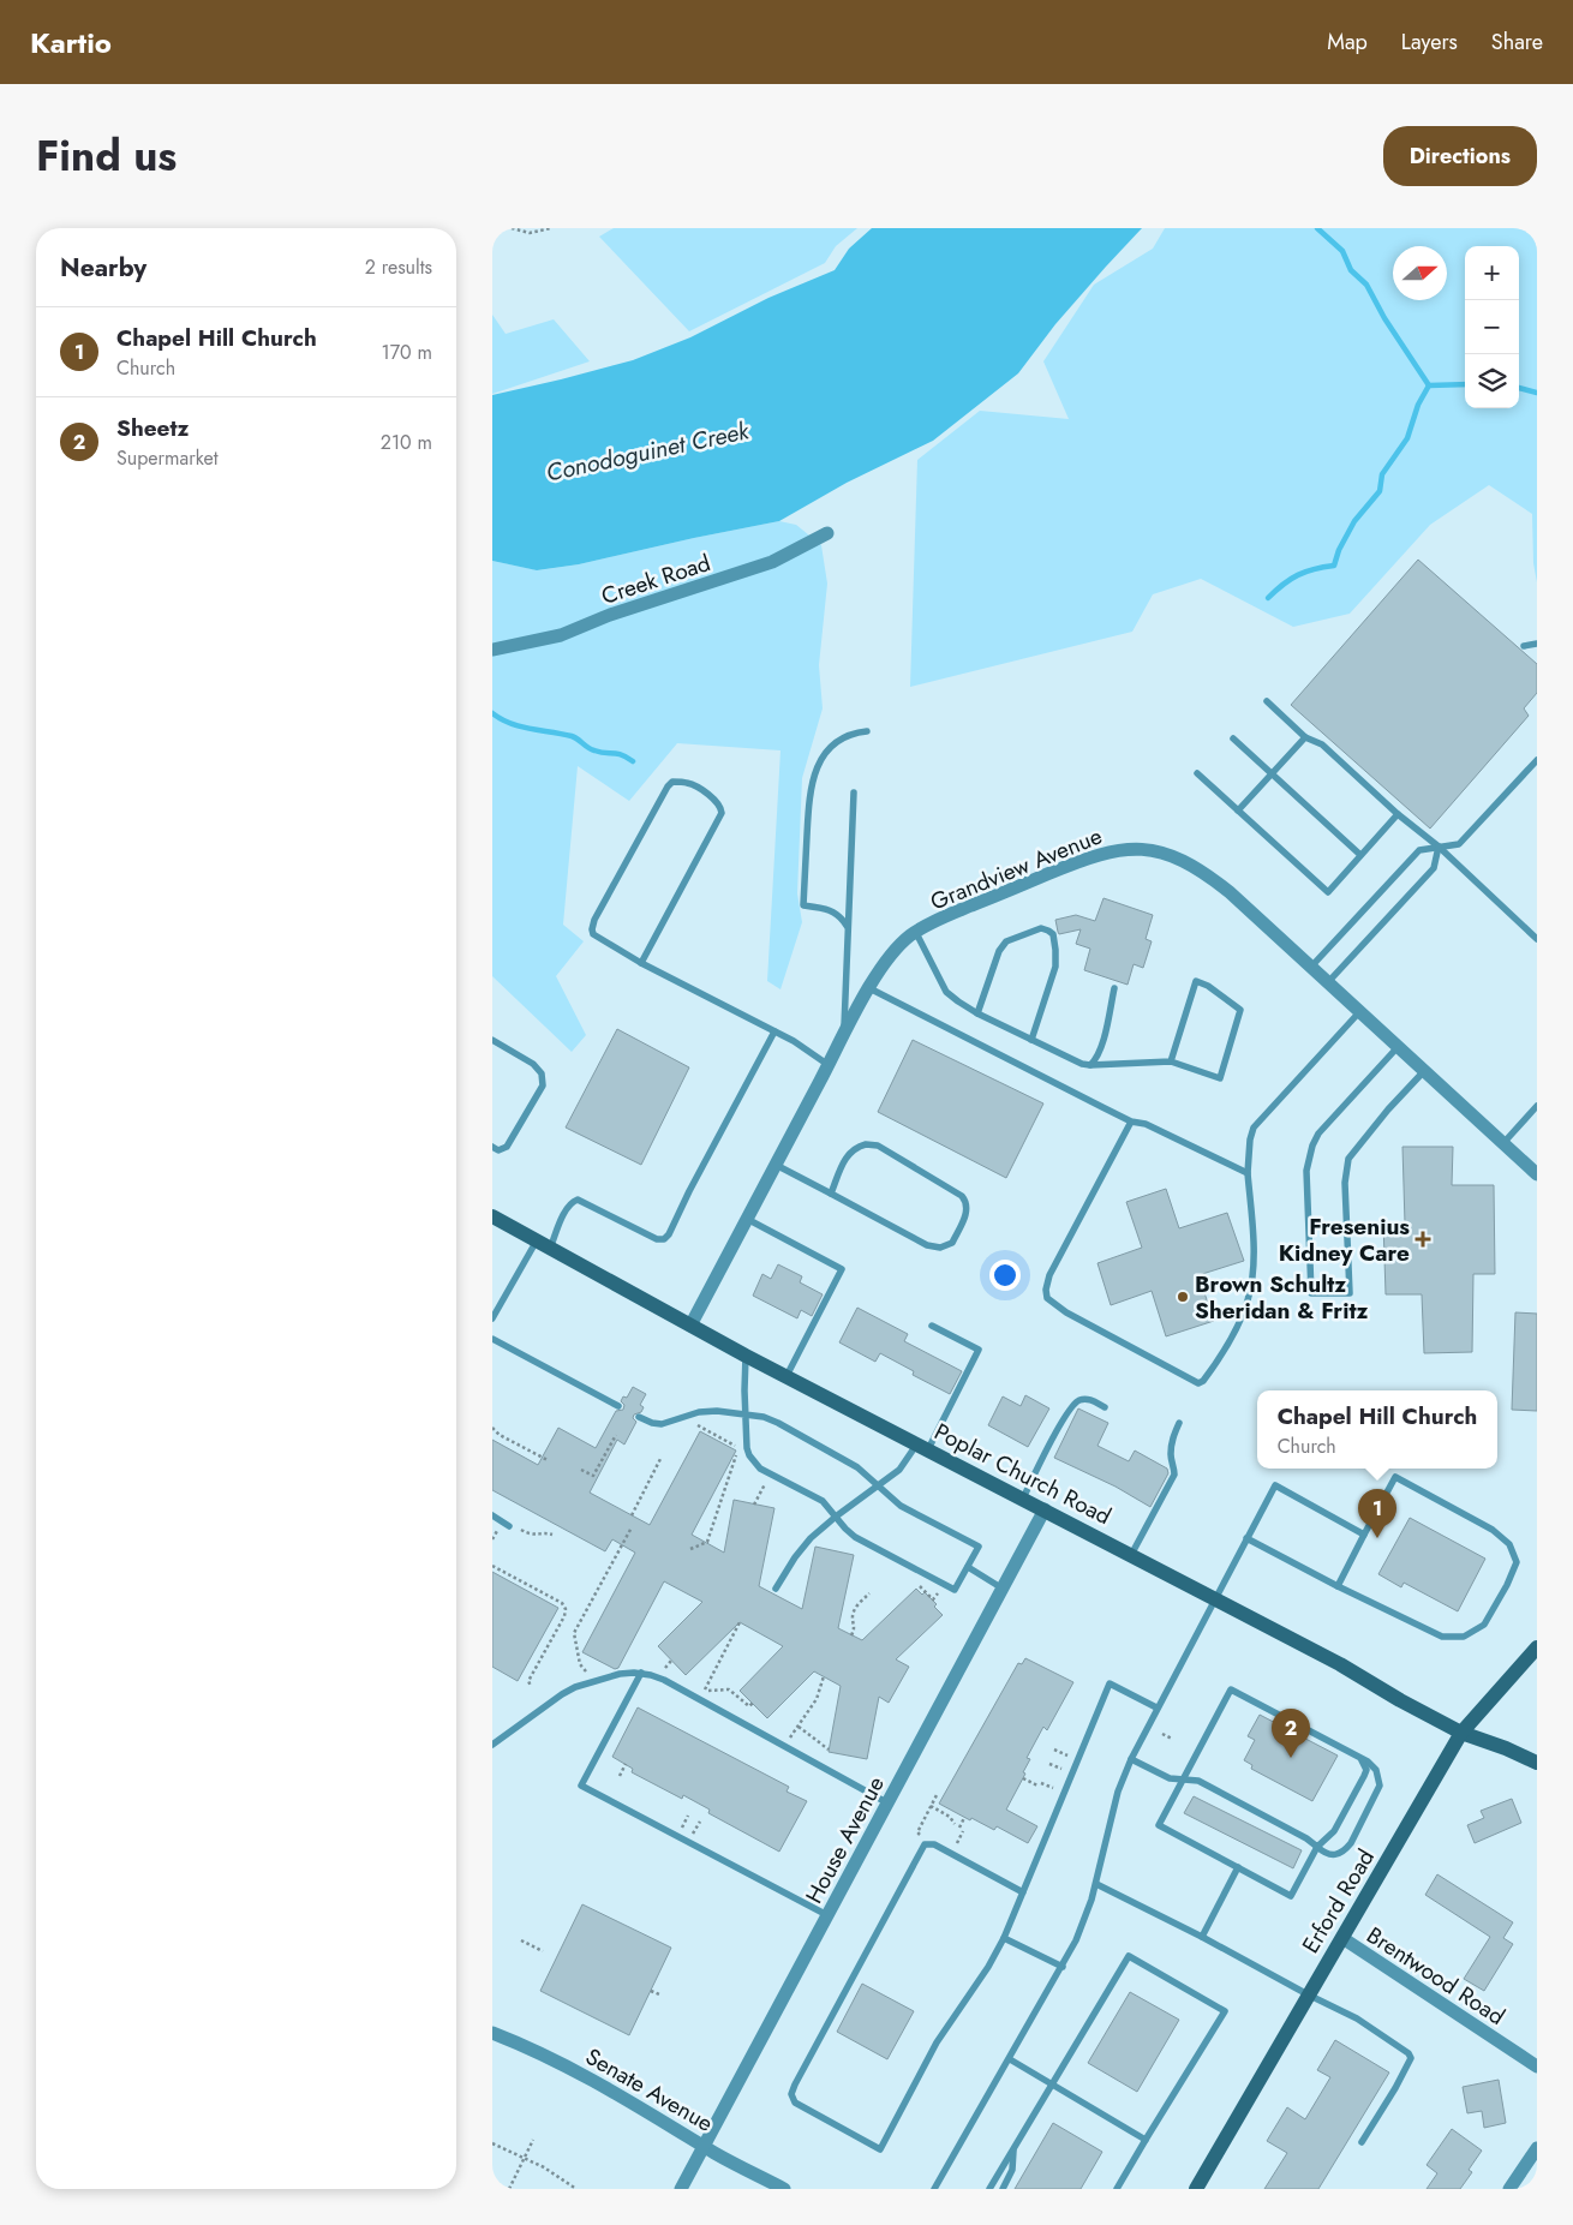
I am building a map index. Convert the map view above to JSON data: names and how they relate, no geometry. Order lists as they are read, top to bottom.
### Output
{
  "streets": {
    "street": [
      "Creek Road",
      "Grandview Avenue",
      "Poplar Church Road",
      "House Avenue",
      "Erford Road",
      "Brentwood Road",
      "Senate Avenue"
    ]
  },
  "crossings": [
    ["Grandview Avenue", "Poplar Church Road"],
    ["Poplar Church Road", "House Avenue"],
    ["Poplar Church Road", "Erford Road"],
    ["House Avenue", "Senate Avenue"],
    ["Erford Road", "Brentwood Road"]
  ],
  "water": ["Conodoguinet Creek"],
  "places": {
    "health": ["Fresenius Kidney Care"],
    "other": ["Brown Schultz Sheridan & Fritz"]
  },
  "north": "right",
  "page": {
    "header": "Kartio",
    "nav": ["Map", "Layers", "Share"],
    "title": "Find us",
    "buttons": "Directions",
    "heading": ["Nearby", "2 results"],
    "map_buttons": ["+", "−"],
    "list": [
      {
        "mark": "1",
        "name": "Chapel Hill Church",
        "note": "Church",
        "value": "170 m"
      },
      {
        "mark": "2",
        "name": "Sheetz",
        "note": "Supermarket",
        "value": "210 m"
      }
    ],
    "popup": ["Chapel Hill Church", "Church"],
    "pins": ["1", "2"]
  }
}
